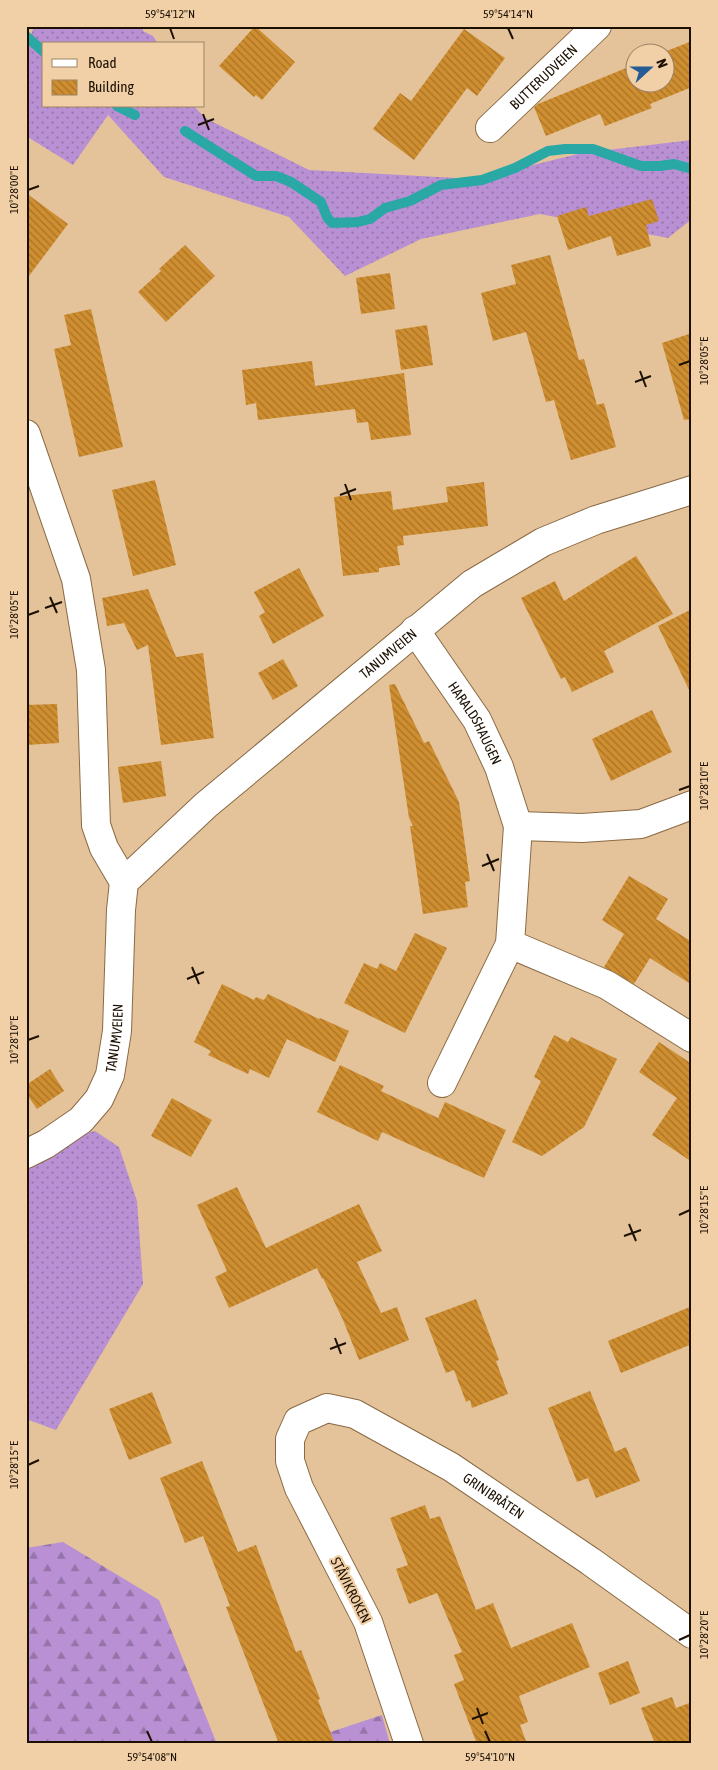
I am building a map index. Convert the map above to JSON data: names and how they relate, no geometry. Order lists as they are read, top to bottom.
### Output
{
  "streets": {
    "street": [
      "BUTTERUDVEIEN",
      "TANUMVEIEN",
      "HARALDSHAUGEN",
      "GRINIBRÅTEN",
      "STÅVIKROKEN"
    ]
  },
  "crossings": [
    ["TANUMVEIEN", "HARALDSHAUGEN"],
    ["GRINIBRÅTEN", "STÅVIKROKEN"]
  ],
  "legend": ["Road", "Building"],
  "north": "right",
  "coordinates": [
    "59°54'12\"N",
    "59°54'14\"N",
    "10°28'00\"E",
    "10°28'05\"E",
    "10°28'10\"E",
    "10°28'15\"E",
    "10°28'20\"E",
    "59°54'08\"N",
    "59°54'10\"N"
  ]
}
